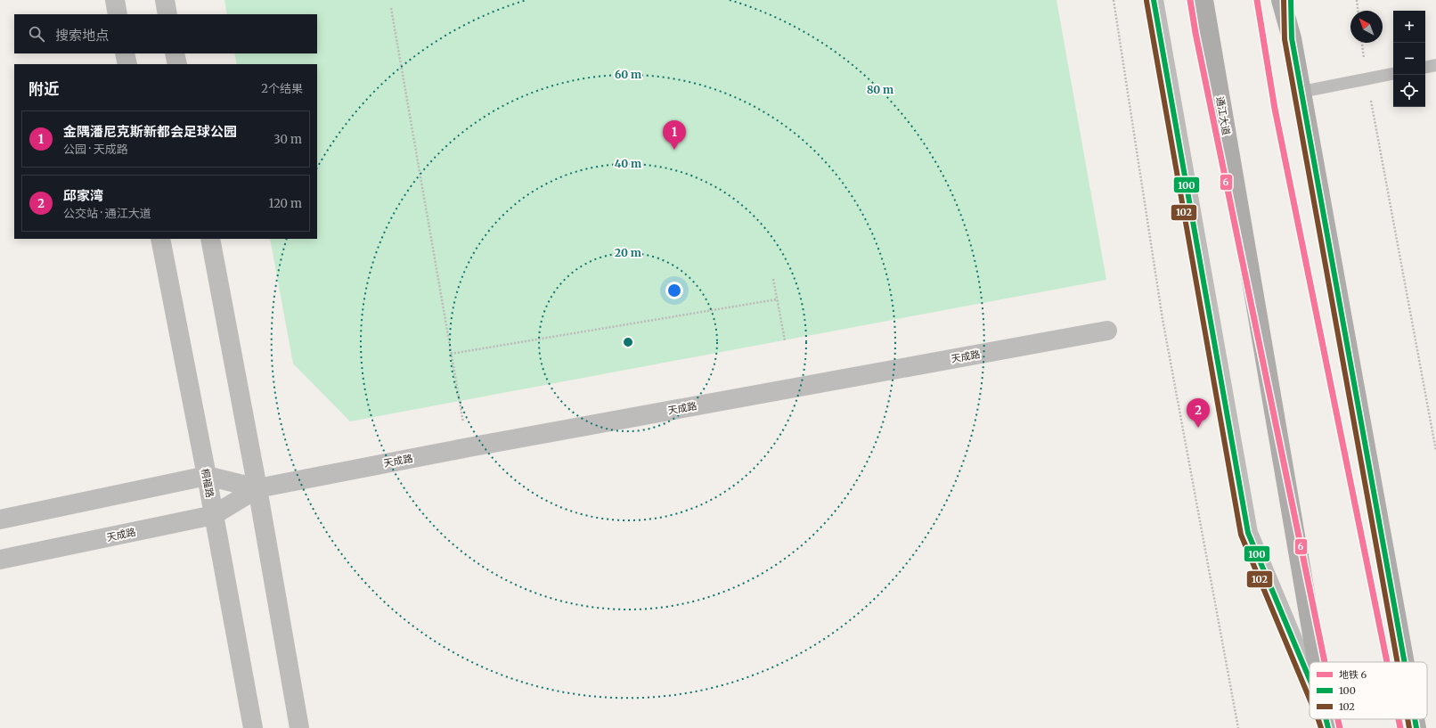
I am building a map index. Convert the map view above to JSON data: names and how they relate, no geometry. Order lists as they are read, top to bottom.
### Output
{
  "streets": {
    "main road": ["通江大道"],
    "street": ["天成路", "桐福路"]
  },
  "crossings": [
    ["天成路", "桐福路"]
  ],
  "lines": ["metro line 6", "transit line 100", "transit line 102"],
  "legend": ["地铁 6", "100", "102"],
  "north": "top left",
  "page": {
    "map_buttons": ["+", "−"],
    "search": "搜索地点",
    "heading": ["附近", "2个结果"],
    "list": [
      {
        "mark": "1",
        "name": "金隅潘尼克斯新都会足球公园",
        "note": "公园 · 天成路",
        "value": "30 m"
      },
      {
        "mark": "2",
        "name": "邱家湾",
        "note": "公交站 · 通江大道",
        "value": "120 m"
      }
    ],
    "pins": ["1", "2"]
  },
  "rings": [
    "60 m",
    "80 m",
    "40 m",
    "20 m"
  ]
}
